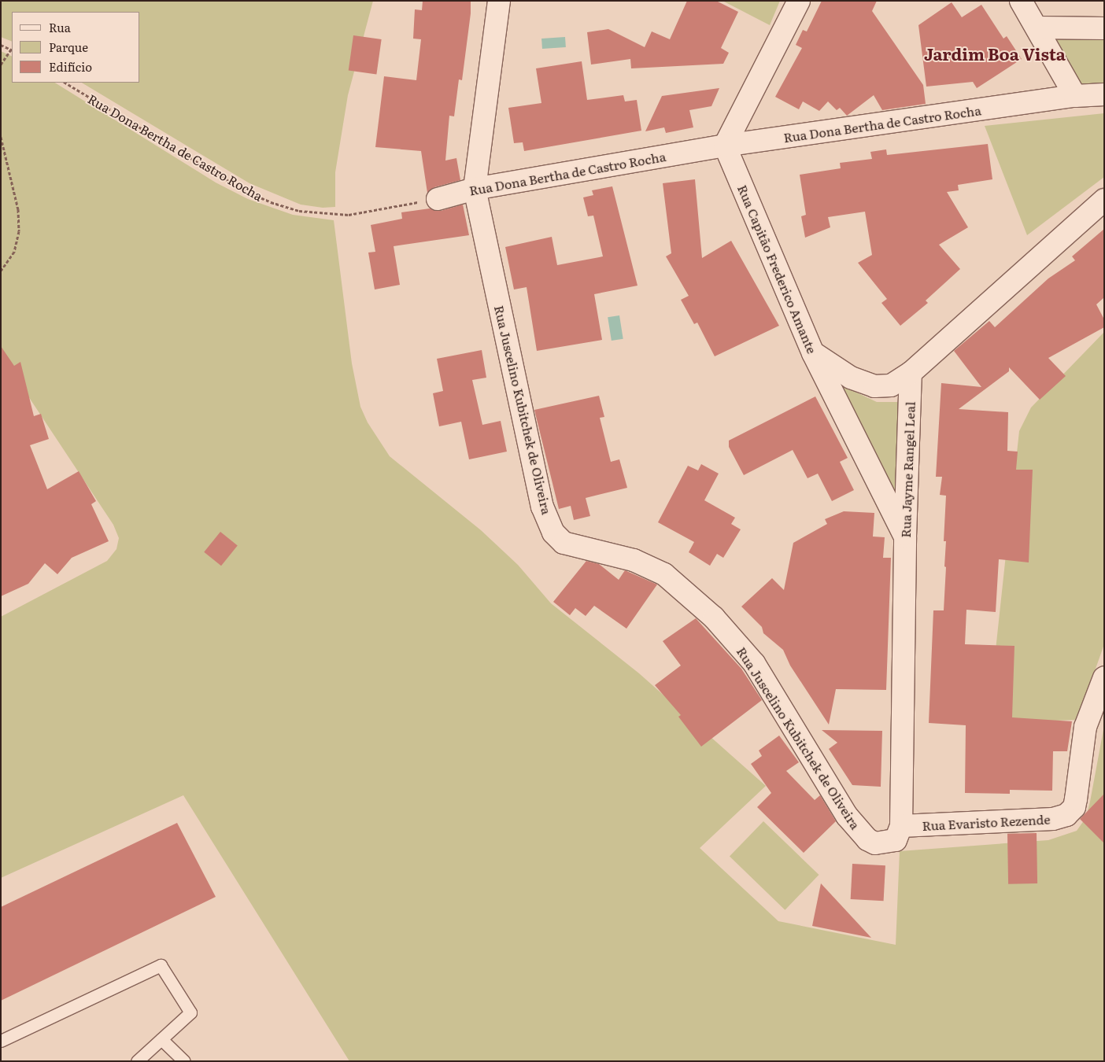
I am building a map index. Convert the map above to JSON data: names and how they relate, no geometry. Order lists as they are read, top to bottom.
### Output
{
  "streets": {
    "street": [
      "Rua Dona Bertha de Castro Rocha",
      "Rua Capitão Frederico Amante",
      "Rua Juscelino Kubitchek de Oliveira",
      "Rua Jayme Rangel Leal",
      "Rua Evaristo Rezende"
    ]
  },
  "crossings": [
    ["Rua Dona Bertha de Castro Rocha", "Rua Capitão Frederico Amante"],
    ["Rua Dona Bertha de Castro Rocha", "Rua Juscelino Kubitchek de Oliveira"],
    ["Rua Capitão Frederico Amante", "Rua Jayme Rangel Leal"],
    ["Rua Juscelino Kubitchek de Oliveira", "Rua Jayme Rangel Leal"],
    ["Rua Juscelino Kubitchek de Oliveira", "Rua Evaristo Rezende"],
    ["Rua Jayme Rangel Leal", "Rua Evaristo Rezende"]
  ],
  "districts": ["Jardim Boa Vista"],
  "legend": ["Rua", "Parque", "Edifício"]
}
